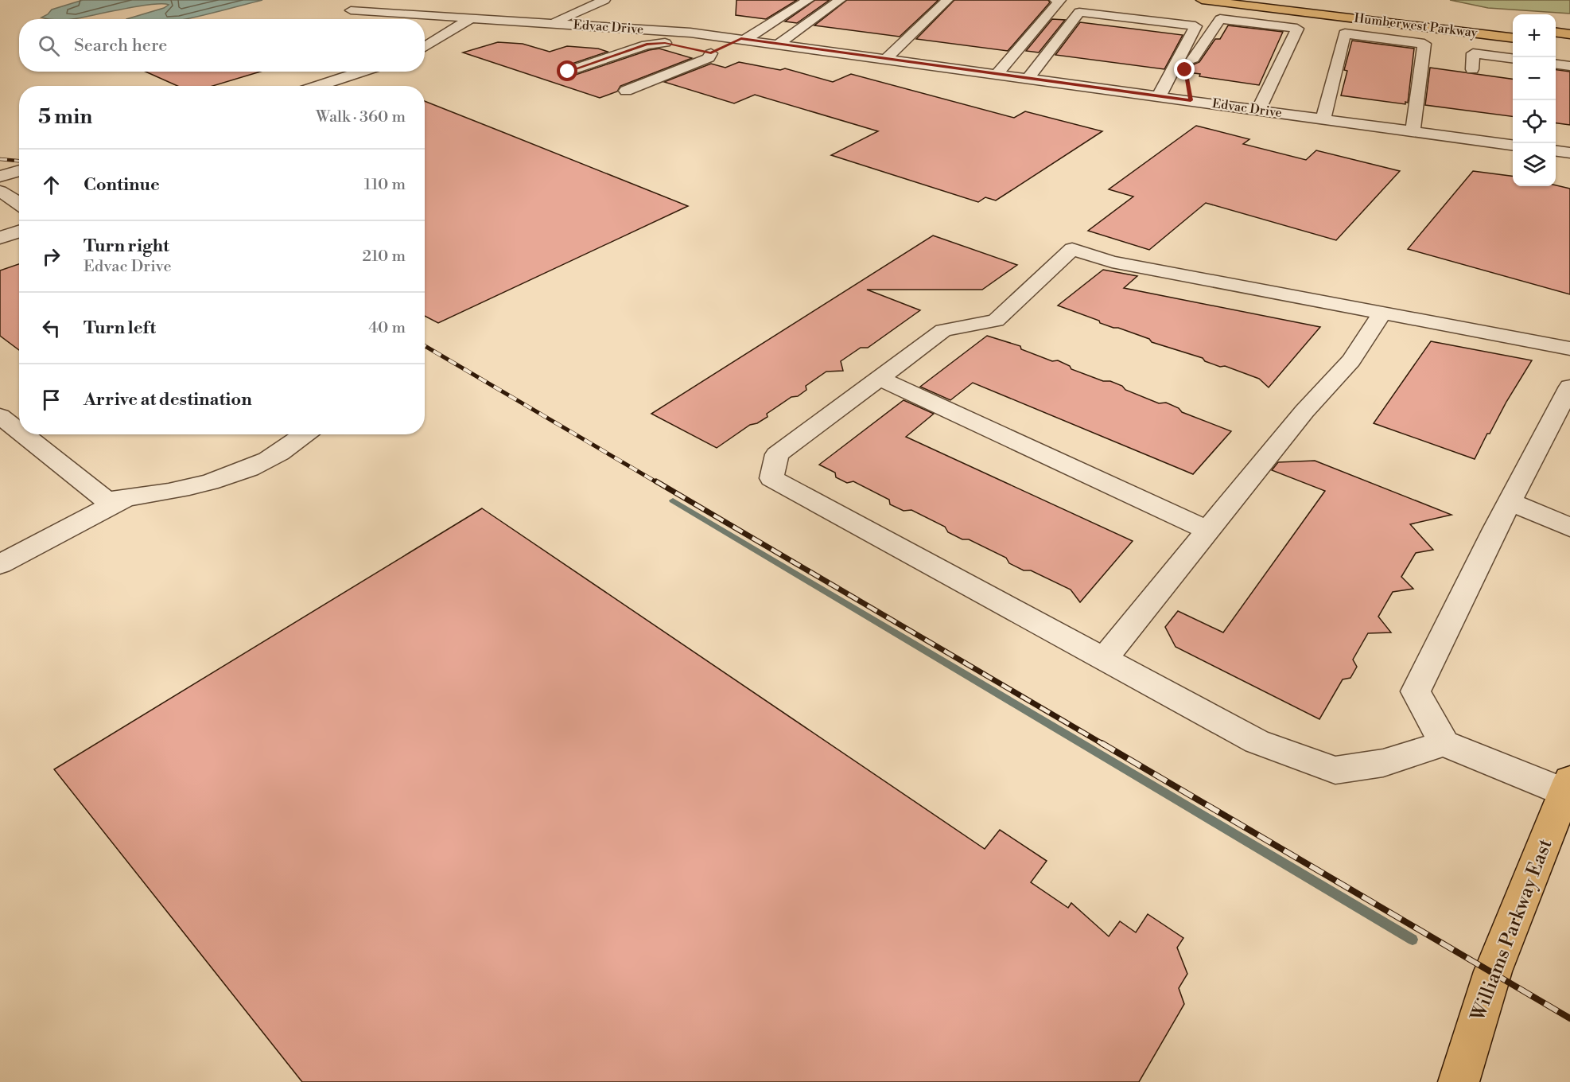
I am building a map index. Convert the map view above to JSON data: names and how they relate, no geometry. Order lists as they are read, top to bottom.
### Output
{
  "streets": {
    "main road": ["Humberwest Parkway", "Williams Parkway East"],
    "street": ["Edvac Drive"]
  },
  "page": {
    "map_buttons": ["+", "−"],
    "search": "Search here",
    "heading": ["5 min", "Walk · 360 m"],
    "list": [
      ["Continue", "110 m"],
      ["Turn right", "Edvac Drive", "210 m"],
      ["Turn left", "40 m"],
      "Arrive at destination"
    ]
  }
}
